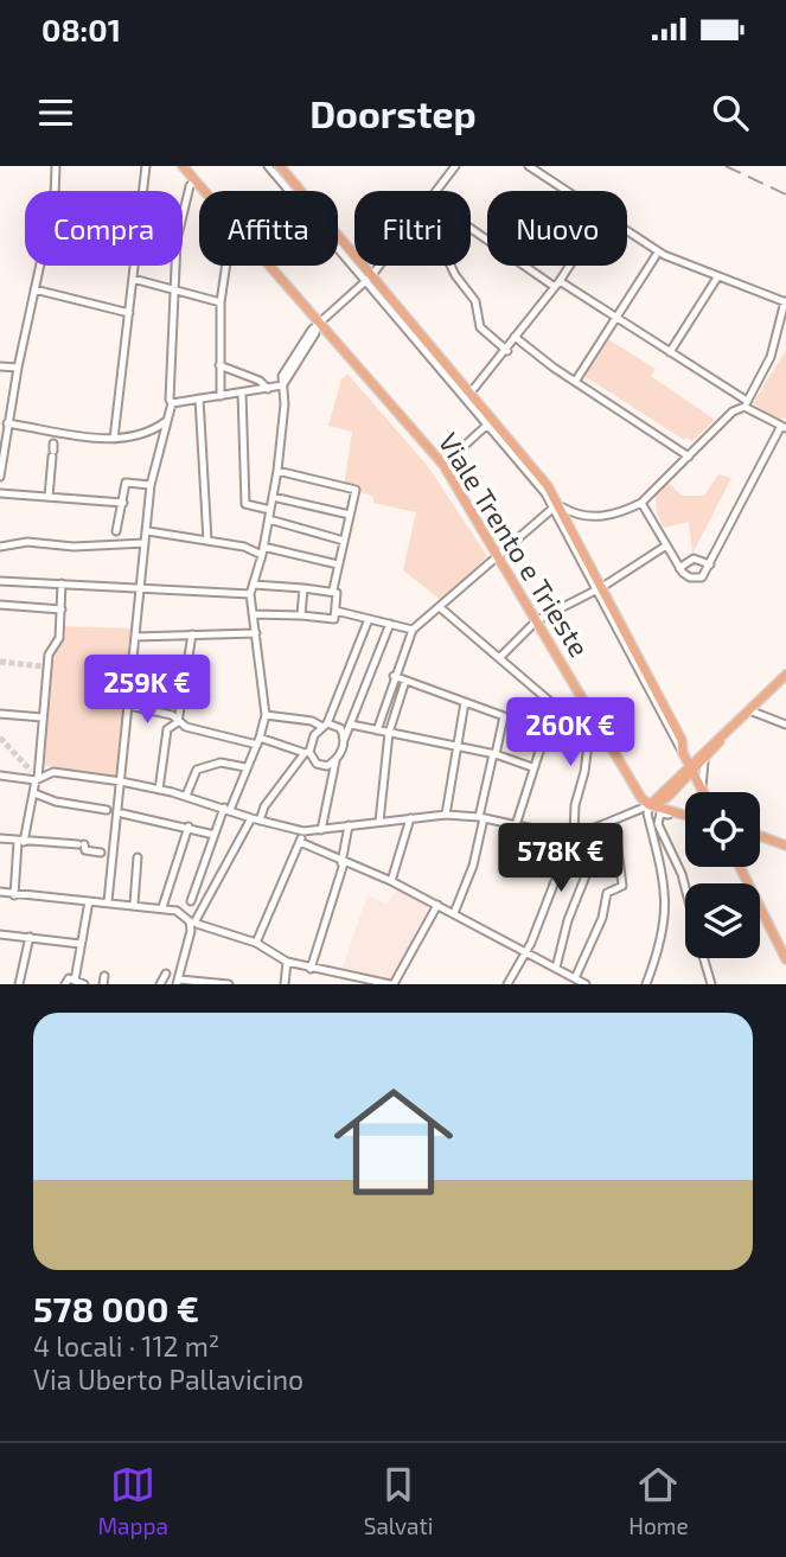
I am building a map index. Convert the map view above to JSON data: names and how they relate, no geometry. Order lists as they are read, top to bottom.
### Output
{
  "streets": {
    "main road": ["Viale Trento e Trieste"]
  },
  "page": {
    "status": "08:01",
    "header": "Doorstep",
    "chip": [
      "Compra",
      "Affitta",
      "Filtri",
      "Nuovo"
    ],
    "price": ["259K €", "260K €", "578K €"],
    "list": [
      {
        "name": "578 000 €",
        "note": "4 locali · 112 m² · Via Uberto Pallavicino"
      }
    ],
    "tabs": ["Mappa", "Salvati", "Home"]
  }
}
